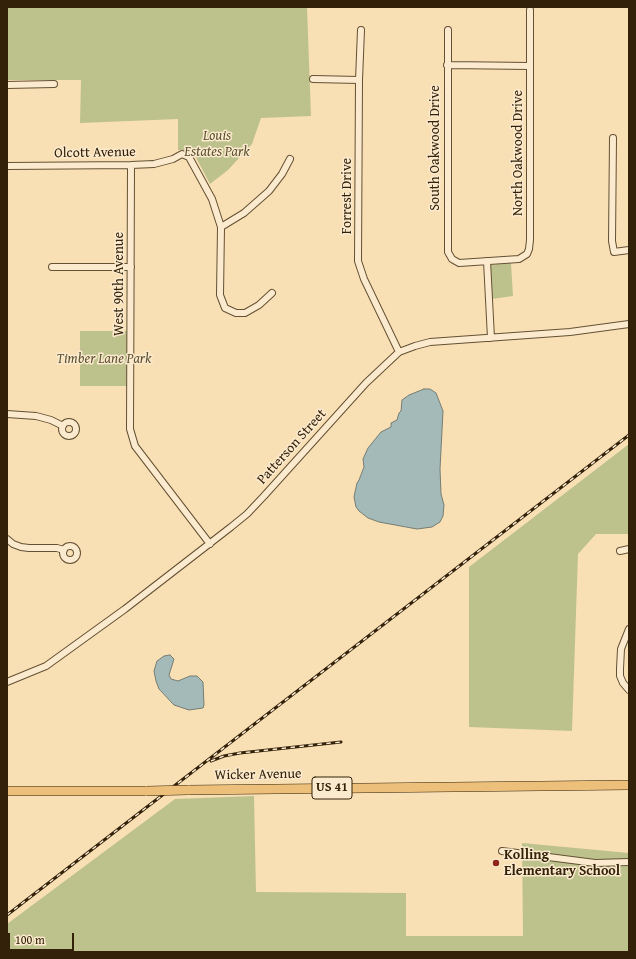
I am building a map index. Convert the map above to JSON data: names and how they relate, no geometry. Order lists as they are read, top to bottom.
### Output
{
  "streets": {
    "highway": ["Wicker Avenue", "US 41"],
    "street": [
      "South Oakwood Drive",
      "Olcott Avenue",
      "North Oakwood Drive",
      "Forrest Drive",
      "West 90th Avenue",
      "Patterson Street"
    ]
  },
  "crossings": [
    ["South Oakwood Drive", "North Oakwood Drive"],
    ["Olcott Avenue", "West 90th Avenue"],
    ["Forrest Drive", "Patterson Street"],
    ["West 90th Avenue", "Patterson Street"]
  ],
  "parks": ["Louis Estates Park", "Timber Lane Park"],
  "places": ["Kolling Elementary School"],
  "scale_bar": "100 m"
}
